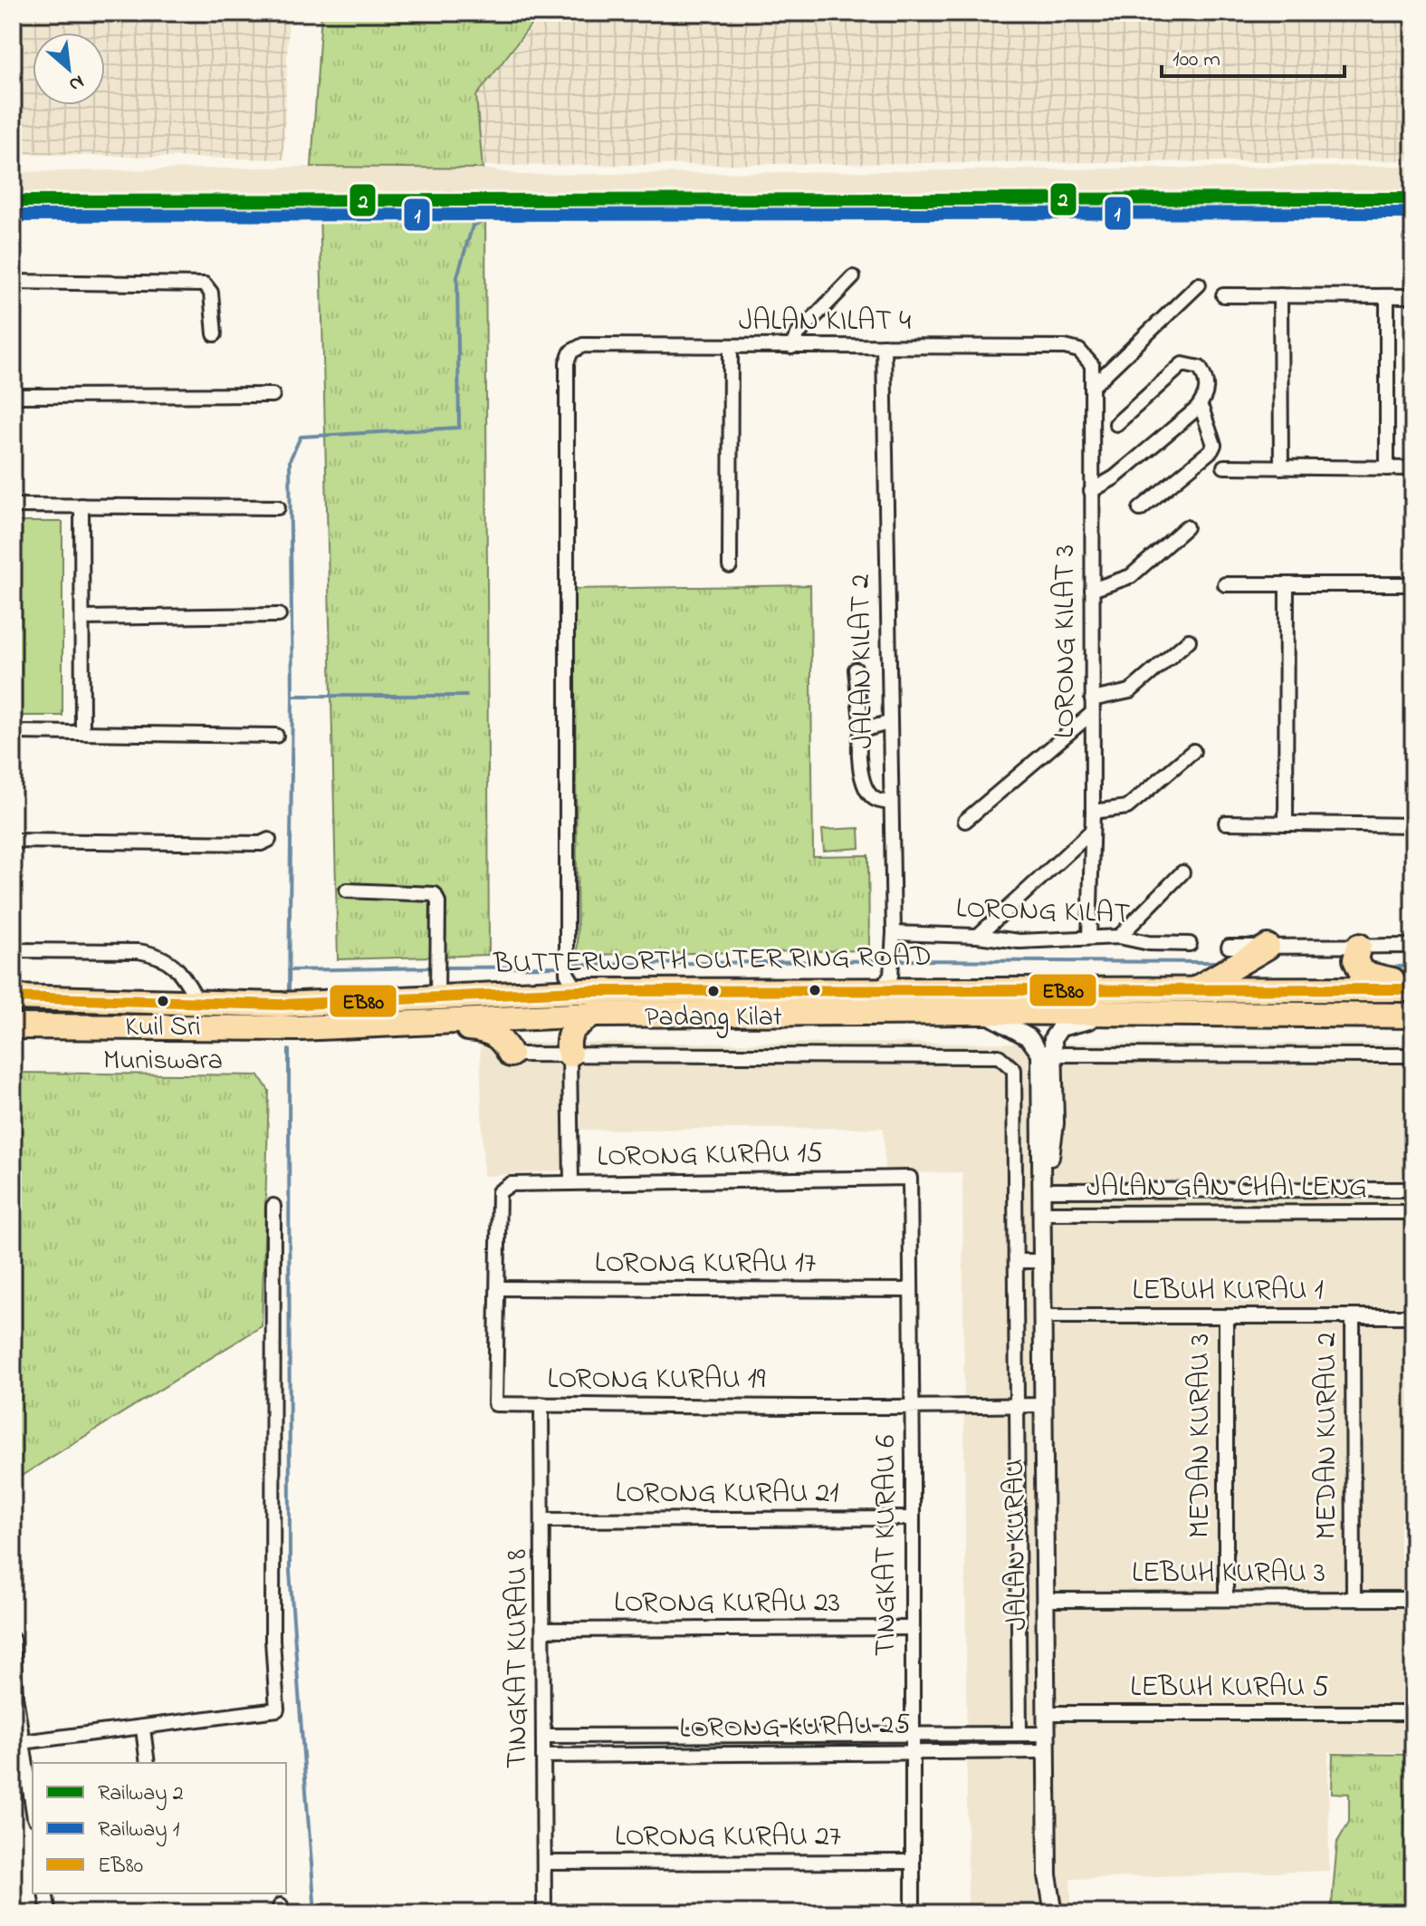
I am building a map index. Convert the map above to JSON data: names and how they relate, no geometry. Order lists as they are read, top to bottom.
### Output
{
  "streets": {
    "highway": ["BUTTERWORTH OUTER RING ROAD"],
    "street": [
      "JALAN KILAT 4",
      "LORONG KILAT 3",
      "JALAN KILAT 2",
      "LORONG KILAT",
      "LORONG KURAU 15",
      "JALAN GAN CHAI LENG",
      "LORONG KURAU 17",
      "LEBUH KURAU 1",
      "LORONG KURAU 19",
      "MEDAN KURAU 3",
      "MEDAN KURAU 2",
      "LORONG KURAU 21",
      "JALAN KURAU",
      "TINGKAT KURAU 6",
      "LEBUH KURAU 3",
      "LORONG KURAU 23",
      "TINGKAT KURAU 8",
      "LEBUH KURAU 5",
      "LORONG KURAU 25",
      "LORONG KURAU 27"
    ]
  },
  "crossings": [
    ["JALAN KILAT 4", "LORONG KILAT 3"],
    ["JALAN KILAT 4", "JALAN KILAT 2"],
    ["JALAN KILAT 4", "BUTTERWORTH OUTER RING ROAD"],
    ["LORONG KILAT 3", "LORONG KILAT"],
    ["JALAN KILAT 2", "LORONG KILAT"],
    ["JALAN KILAT 2", "BUTTERWORTH OUTER RING ROAD"],
    ["BUTTERWORTH OUTER RING ROAD", "JALAN KURAU"],
    ["LORONG KURAU 15", "LORONG KURAU 19"],
    ["LORONG KURAU 15", "TINGKAT KURAU 6"],
    ["JALAN GAN CHAI LENG", "JALAN KURAU"],
    ["LORONG KURAU 17", "LORONG KURAU 19"],
    ["LORONG KURAU 17", "TINGKAT KURAU 6"],
    ["LEBUH KURAU 1", "MEDAN KURAU 3"],
    ["LEBUH KURAU 1", "MEDAN KURAU 2"],
    ["LEBUH KURAU 1", "JALAN KURAU"],
    ["LORONG KURAU 19", "JALAN KURAU"],
    ["LORONG KURAU 19", "TINGKAT KURAU 6"],
    ["LORONG KURAU 19", "TINGKAT KURAU 8"],
    ["MEDAN KURAU 3", "LEBUH KURAU 3"],
    ["MEDAN KURAU 2", "LEBUH KURAU 3"],
    ["LORONG KURAU 21", "TINGKAT KURAU 6"],
    ["LORONG KURAU 21", "TINGKAT KURAU 8"],
    ["JALAN KURAU", "LEBUH KURAU 3"],
    ["JALAN KURAU", "LEBUH KURAU 5"],
    ["JALAN KURAU", "LORONG KURAU 25"],
    ["TINGKAT KURAU 6", "LORONG KURAU 23"],
    ["TINGKAT KURAU 6", "LORONG KURAU 25"],
    ["TINGKAT KURAU 6", "LORONG KURAU 27"],
    ["LORONG KURAU 23", "TINGKAT KURAU 8"],
    ["TINGKAT KURAU 8", "LORONG KURAU 25"],
    ["TINGKAT KURAU 8", "LORONG KURAU 27"]
  ],
  "places": ["Padang Kilat", "Kuil Sri Muniswara"],
  "lines": ["rail line 2", "rail line 1", "transit line EB80"],
  "legend": ["Railway 2", "Railway 1", "EB80"],
  "scale_bar": "100 m",
  "north": "bottom right"
}
